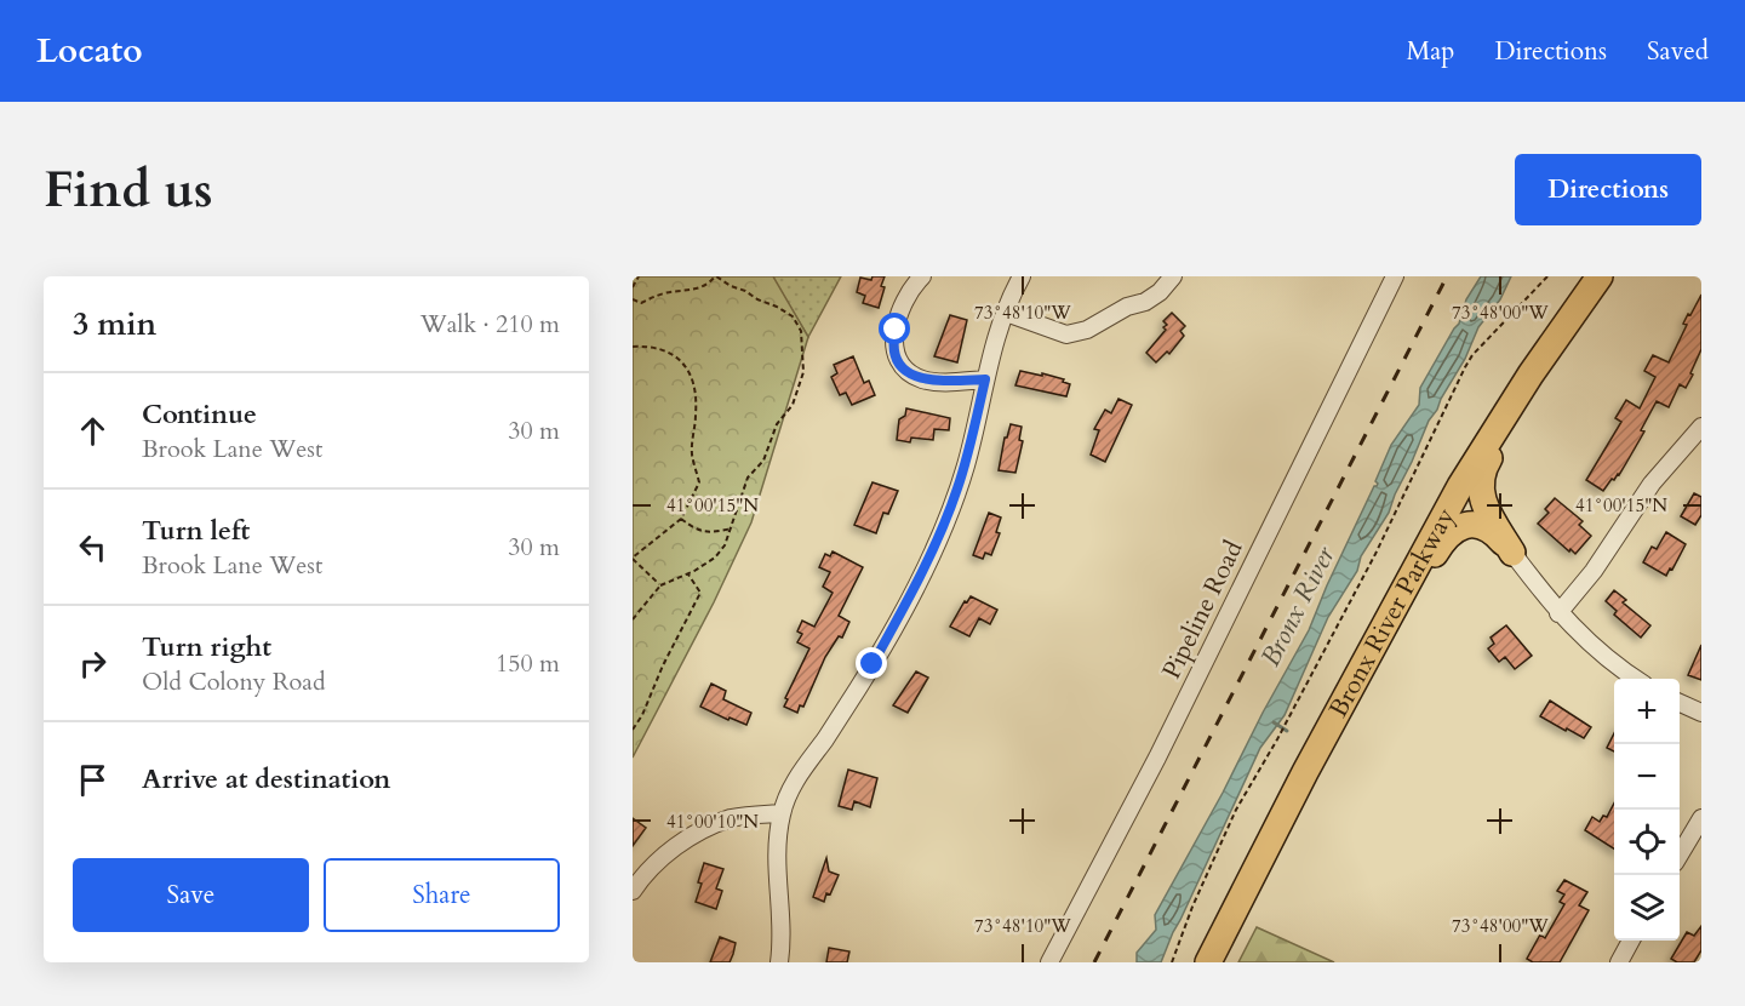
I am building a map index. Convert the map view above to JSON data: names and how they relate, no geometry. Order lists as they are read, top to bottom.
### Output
{
  "streets": {
    "highway": ["Bronx River Parkway"],
    "street": ["Pipeline Road"]
  },
  "water": ["Bronx River"],
  "page": {
    "header": "Locato",
    "nav": ["Map", "Directions", "Saved"],
    "buttons": [
      "Directions",
      ["Save", "Share"]
    ],
    "title": "Find us",
    "heading": ["3 min", "Walk · 210 m"],
    "list": [
      ["Continue", "Brook Lane West", "30 m"],
      ["Turn left", "Brook Lane West", "30 m"],
      ["Turn right", "Old Colony Road", "150 m"],
      "Arrive at destination"
    ],
    "map_buttons": ["+", "−"]
  },
  "coordinates": [
    "73°48'10\"W",
    "73°48'00\"W",
    "41°00'15\"N",
    "41°00'10\"N"
  ]
}
